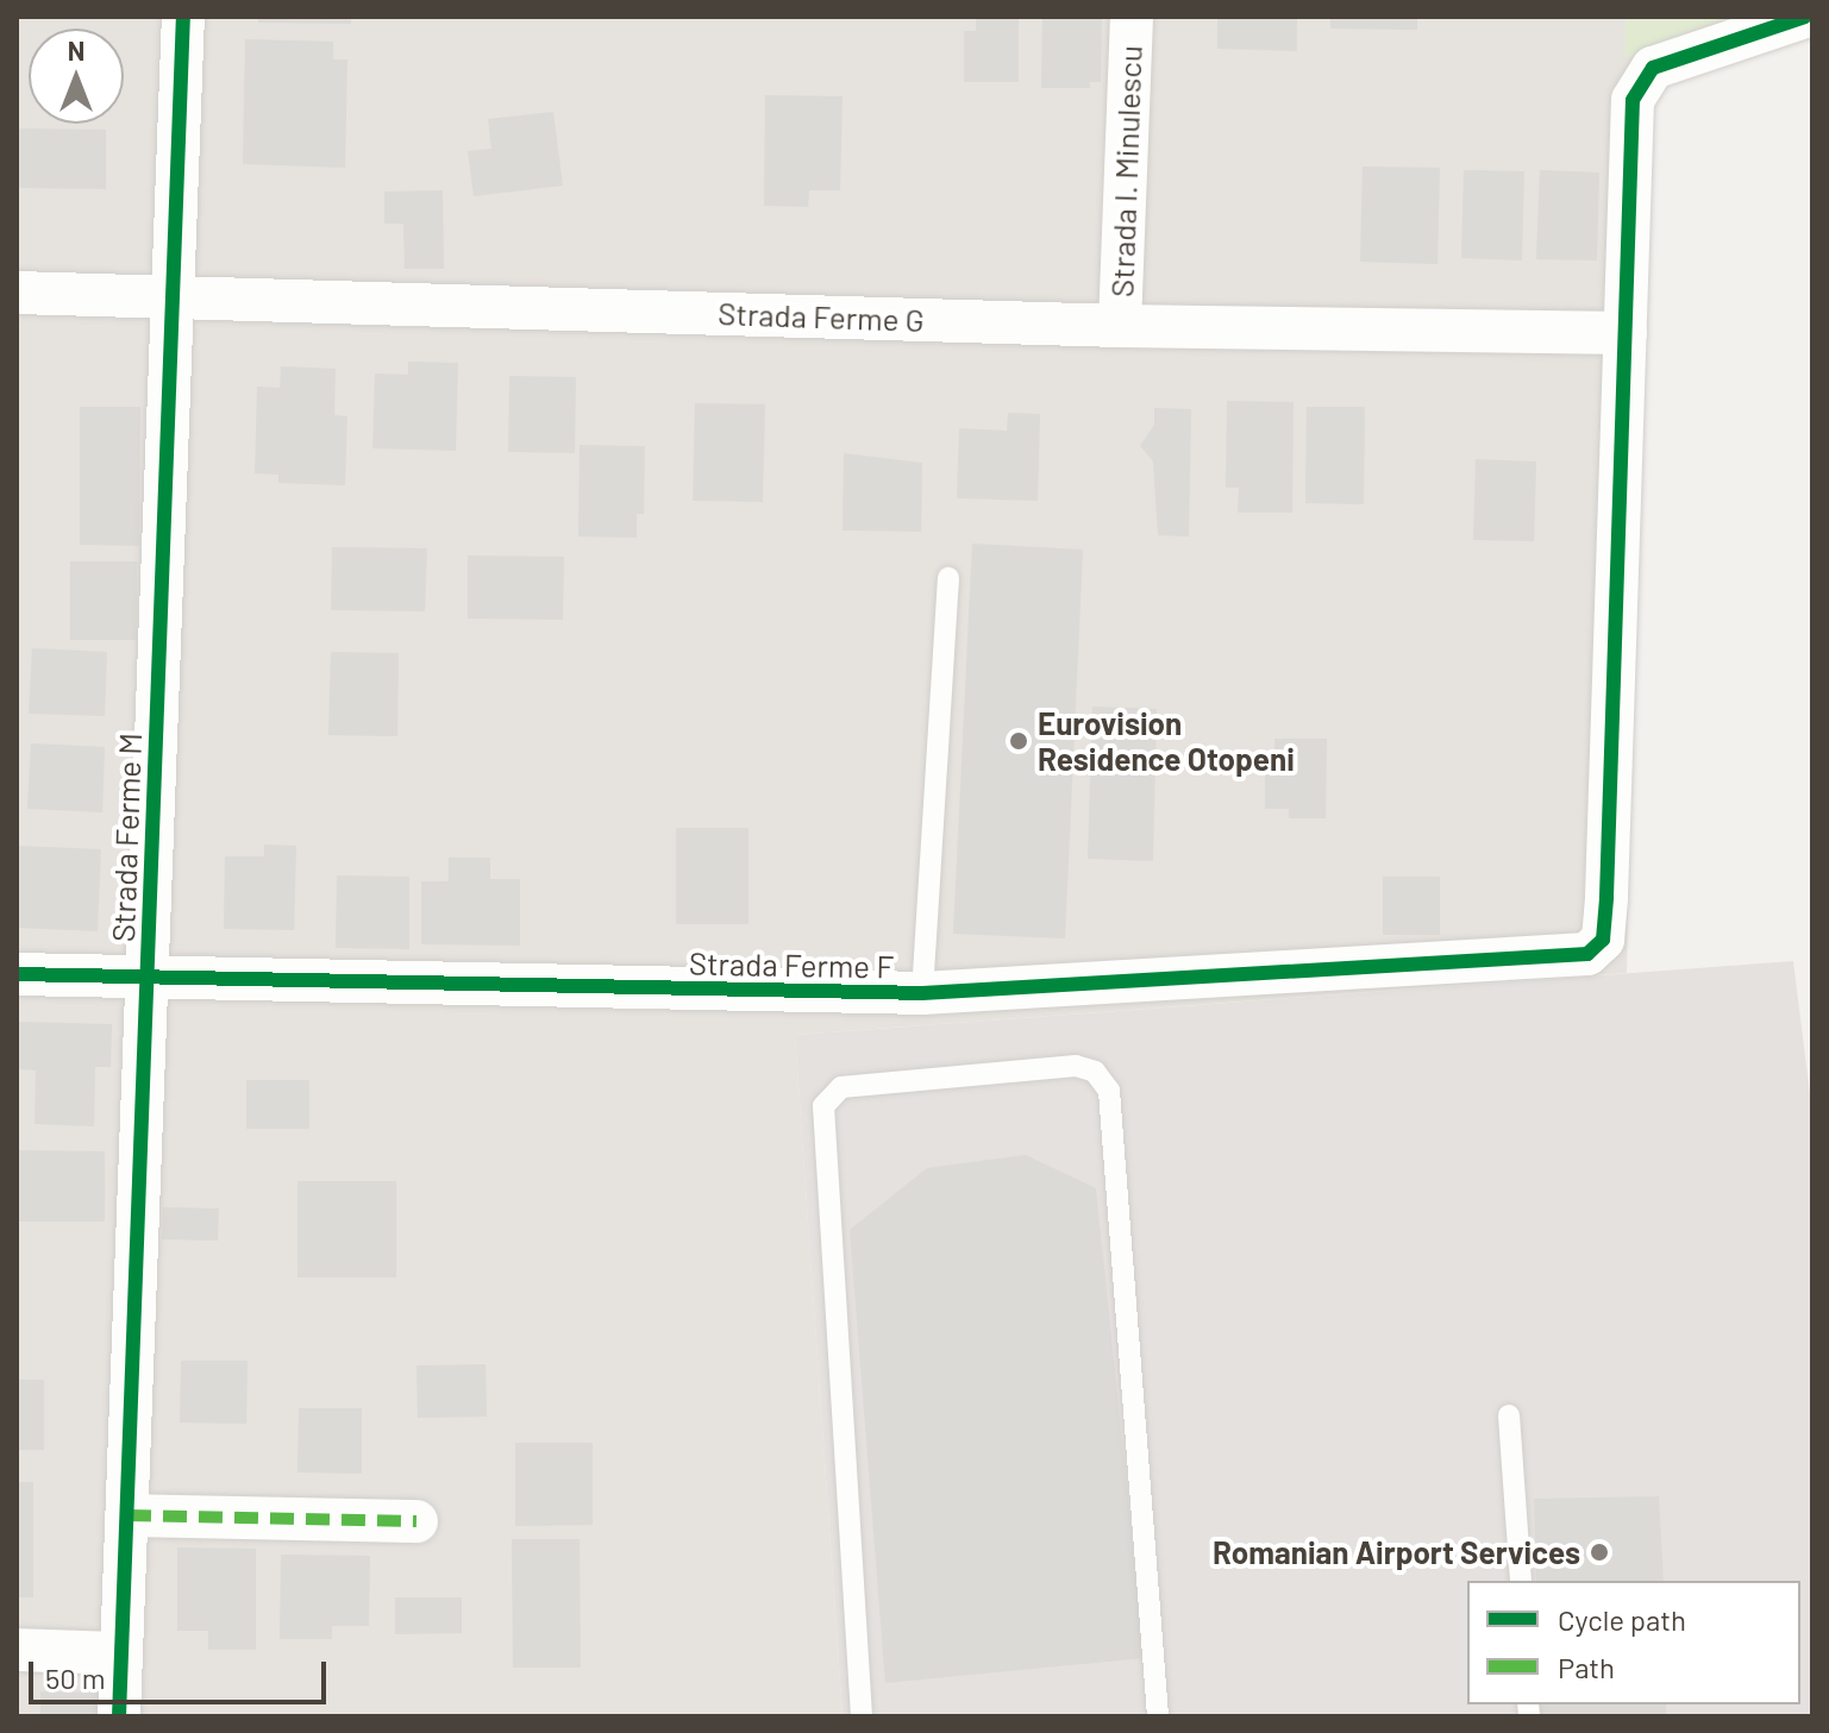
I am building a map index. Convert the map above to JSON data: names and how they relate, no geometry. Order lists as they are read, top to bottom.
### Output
{
  "streets": {
    "street": [
      "Strada I. Minulescu",
      "Strada Ferme G",
      "Strada Ferme M",
      "Strada Ferme F"
    ]
  },
  "crossings": [
    ["Strada I. Minulescu", "Strada Ferme G"],
    ["Strada Ferme G", "Strada Ferme M"],
    ["Strada Ferme G", "Strada Ferme F"],
    ["Strada Ferme M", "Strada Ferme F"]
  ],
  "places": ["Eurovision Residence Otopeni", "Romanian Airport Services"],
  "legend": ["Cycle path", "Path"],
  "scale_bar": "50 m",
  "north": "top"
}
